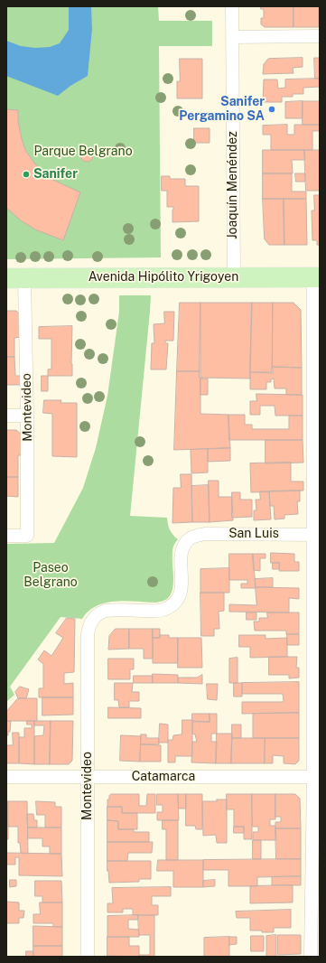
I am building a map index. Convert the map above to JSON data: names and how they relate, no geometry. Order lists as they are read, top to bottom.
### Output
{
  "streets": {
    "main road": ["Avenida Hipólito Yrigoyen"],
    "street": [
      "Joaquín Menéndez",
      "Montevideo",
      "San Luis",
      "Catamarca"
    ]
  },
  "crossings": [
    ["Joaquín Menéndez", "Avenida Hipólito Yrigoyen"],
    ["Avenida Hipólito Yrigoyen", "Montevideo"],
    ["Montevideo", "San Luis"],
    ["Montevideo", "Catamarca"]
  ],
  "parks": ["Parque Belgrano", "Paseo Belgrano"],
  "places": ["Sanifer Pergamino SA", "Sanifer"]
}
